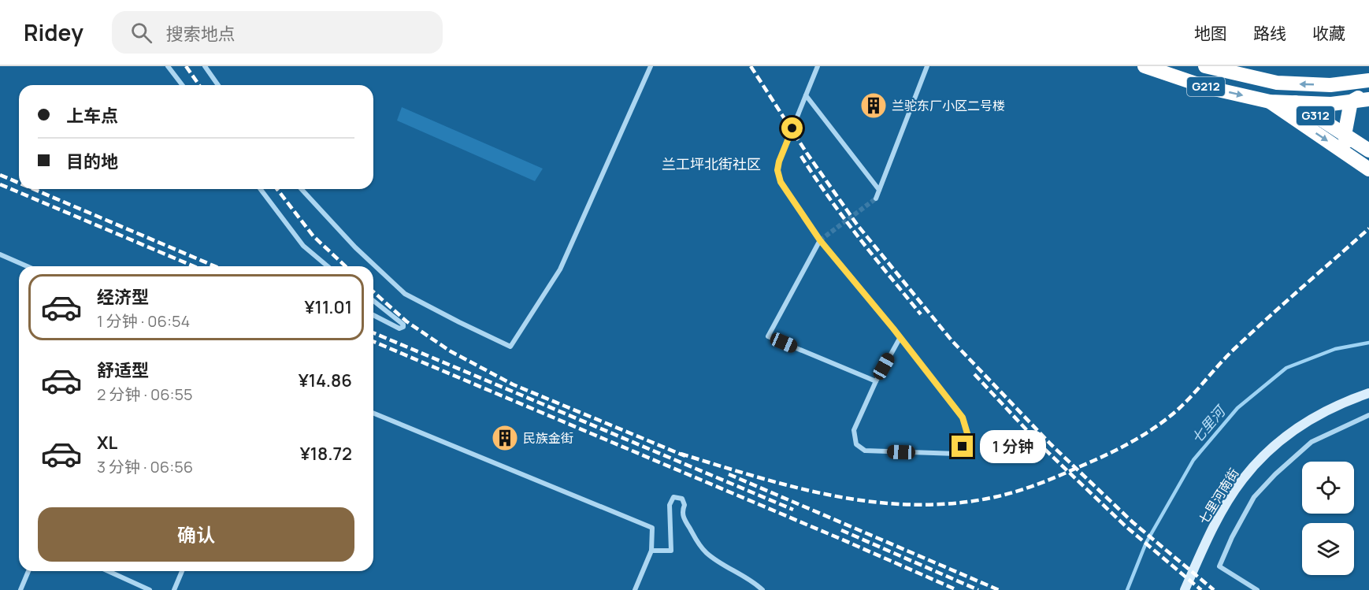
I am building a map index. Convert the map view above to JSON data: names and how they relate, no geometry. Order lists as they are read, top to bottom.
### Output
{
  "streets": {
    "highway": ["G212", "G312"],
    "street": ["七里河南街"]
  },
  "crossings": [
    ["G212", "G312"]
  ],
  "districts": ["兰工坪北街社区"],
  "water": ["七里河"],
  "places": {
    "building": ["兰驼东厂小区二号楼", "民族金街"]
  },
  "page": {
    "header": "Ridey",
    "search": "搜索地点",
    "nav": ["地图", "路线", "收藏"],
    "banner": ["上车点", "目的地"],
    "list": [
      {
        "name": "经济型",
        "note": "1 分钟 · 06:54",
        "value": "¥11.01"
      },
      {
        "name": "舒适型",
        "note": "2 分钟 · 06:55",
        "value": "¥14.86"
      },
      {
        "name": "XL",
        "note": "3 分钟 · 06:56",
        "value": "¥18.72"
      }
    ],
    "bubble": "1 分钟",
    "buttons": "确认"
  }
}
